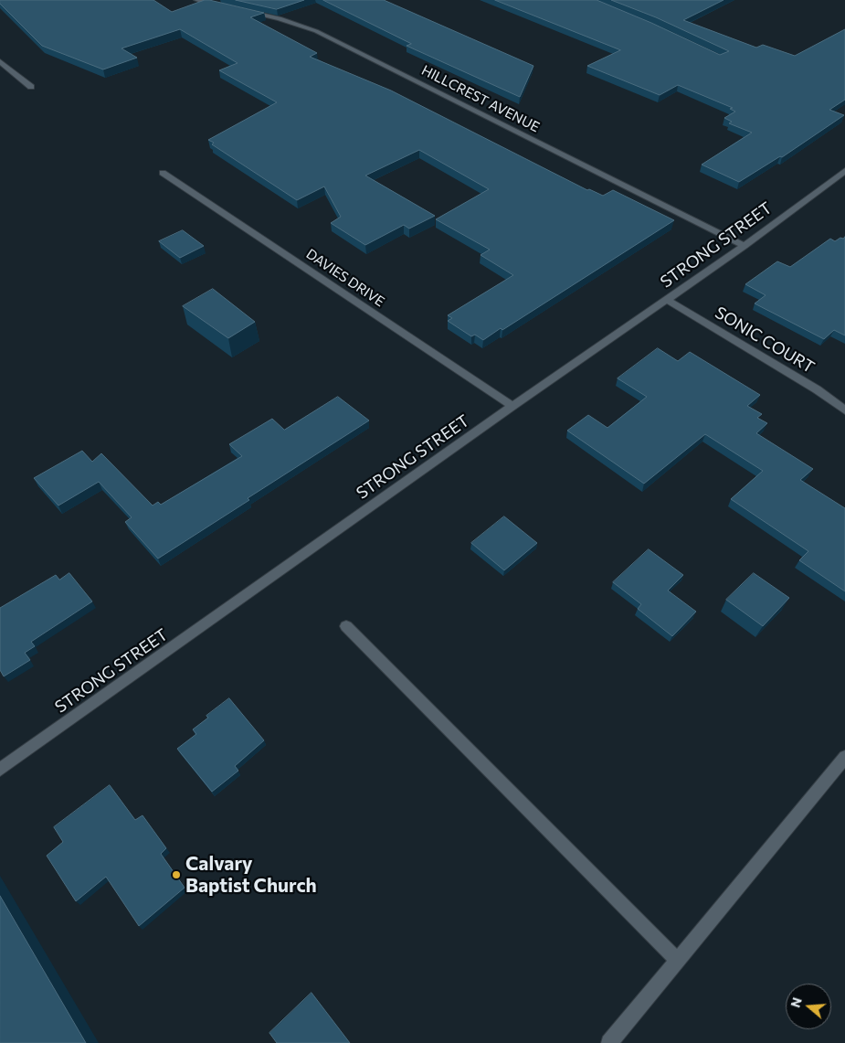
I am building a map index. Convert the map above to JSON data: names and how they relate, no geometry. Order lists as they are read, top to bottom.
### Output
{
  "streets": {
    "street": [
      "HILLCREST AVENUE",
      "STRONG STREET",
      "DAVIES DRIVE",
      "SONIC COURT"
    ]
  },
  "crossings": [
    ["HILLCREST AVENUE", "STRONG STREET"],
    ["STRONG STREET", "DAVIES DRIVE"],
    ["STRONG STREET", "SONIC COURT"]
  ],
  "places": ["Calvary Baptist Church"],
  "north": "left"
}
